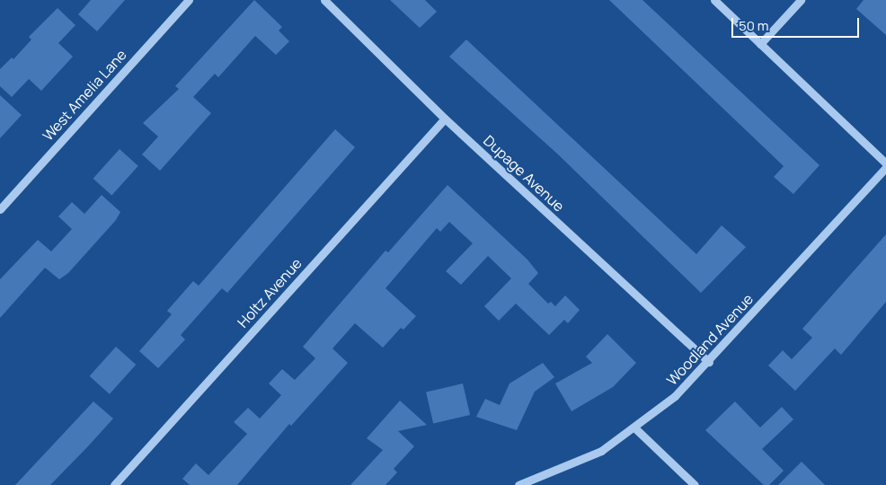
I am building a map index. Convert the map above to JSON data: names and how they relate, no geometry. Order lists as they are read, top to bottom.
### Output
{
  "streets": {
    "street": [
      "West Amelia Lane",
      "Dupage Avenue",
      "Holtz Avenue",
      "Woodland Avenue"
    ]
  },
  "crossings": [
    ["Dupage Avenue", "Holtz Avenue"],
    ["Dupage Avenue", "Woodland Avenue"]
  ],
  "scale_bar": "50 m"
}
